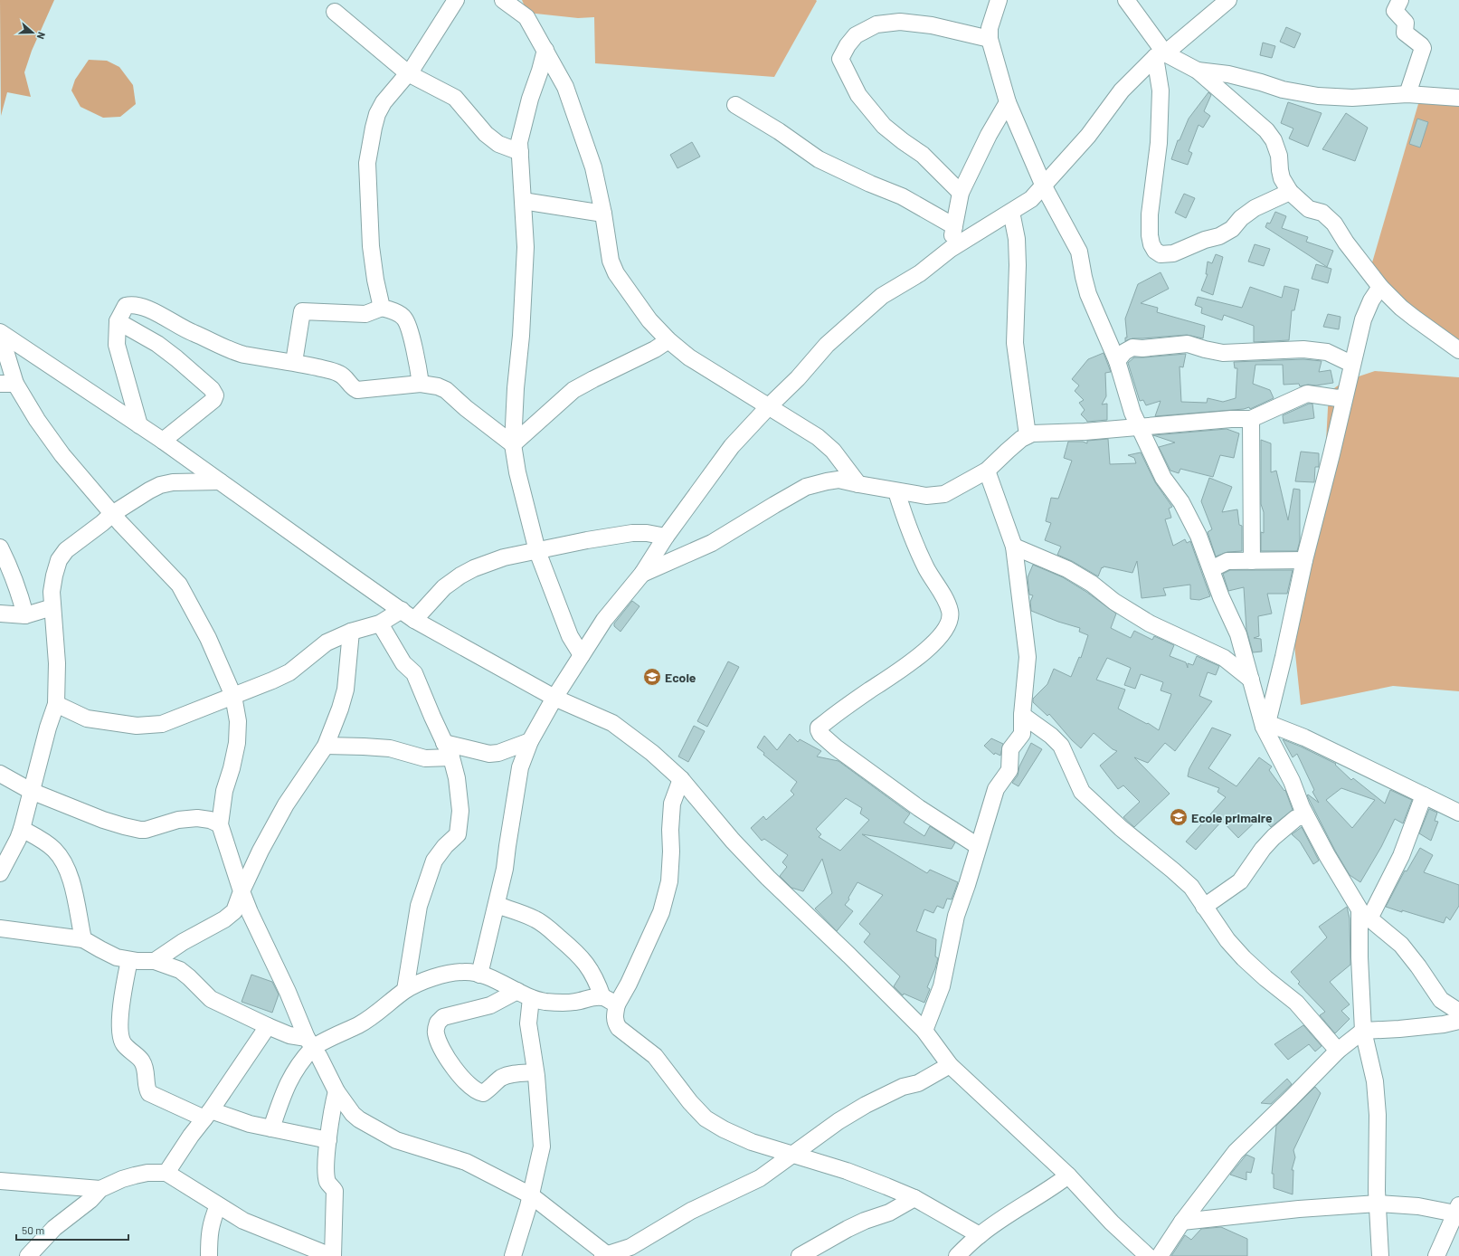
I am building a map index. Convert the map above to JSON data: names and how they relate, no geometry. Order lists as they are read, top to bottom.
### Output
{
  "places": {
    "school or university": ["Ecole", "Ecole primaire"]
  },
  "scale_bar": "50 m",
  "north": "right"
}
